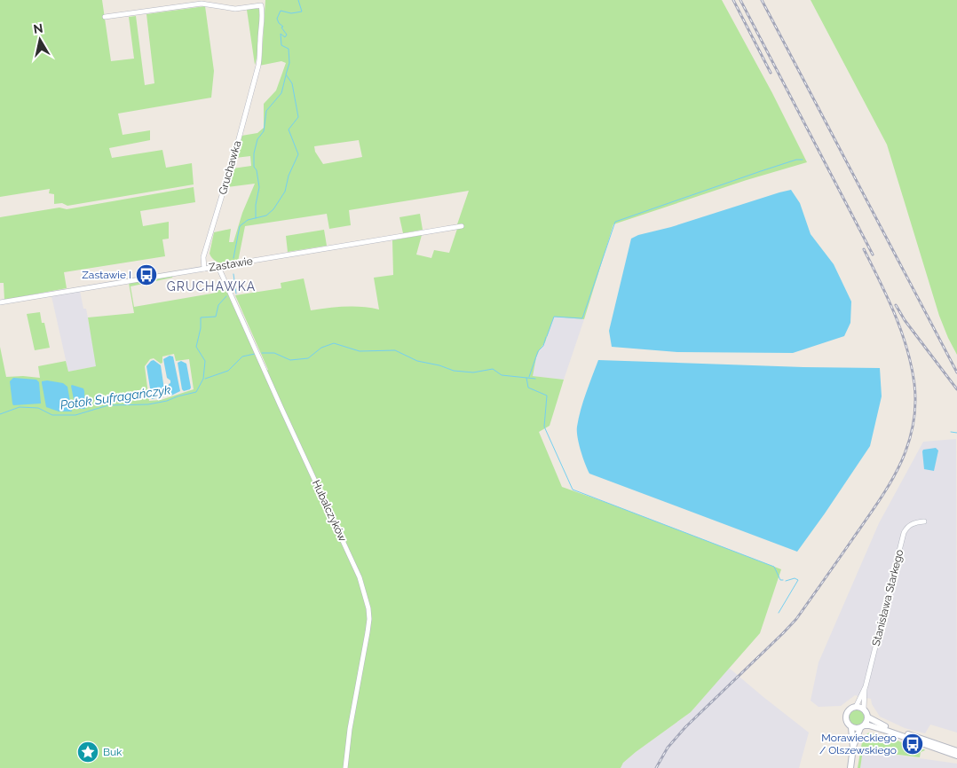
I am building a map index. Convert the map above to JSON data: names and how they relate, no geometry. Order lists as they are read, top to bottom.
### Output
{
  "streets": {
    "street": [
      "Gruchawka",
      "Zastawie",
      "Hubalczyków",
      "Stanisława Starkego"
    ]
  },
  "crossings": [
    ["Gruchawka", "Zastawie"],
    ["Zastawie", "Hubalczyków"]
  ],
  "districts": ["GRUCHAWKA"],
  "water": ["Potok Sufragańczyk"],
  "places": {
    "bus stop": ["Zastawie I", "Morawieckiego / Olszewskiego"],
    "place": ["Buk"]
  },
  "north": "top"
}
